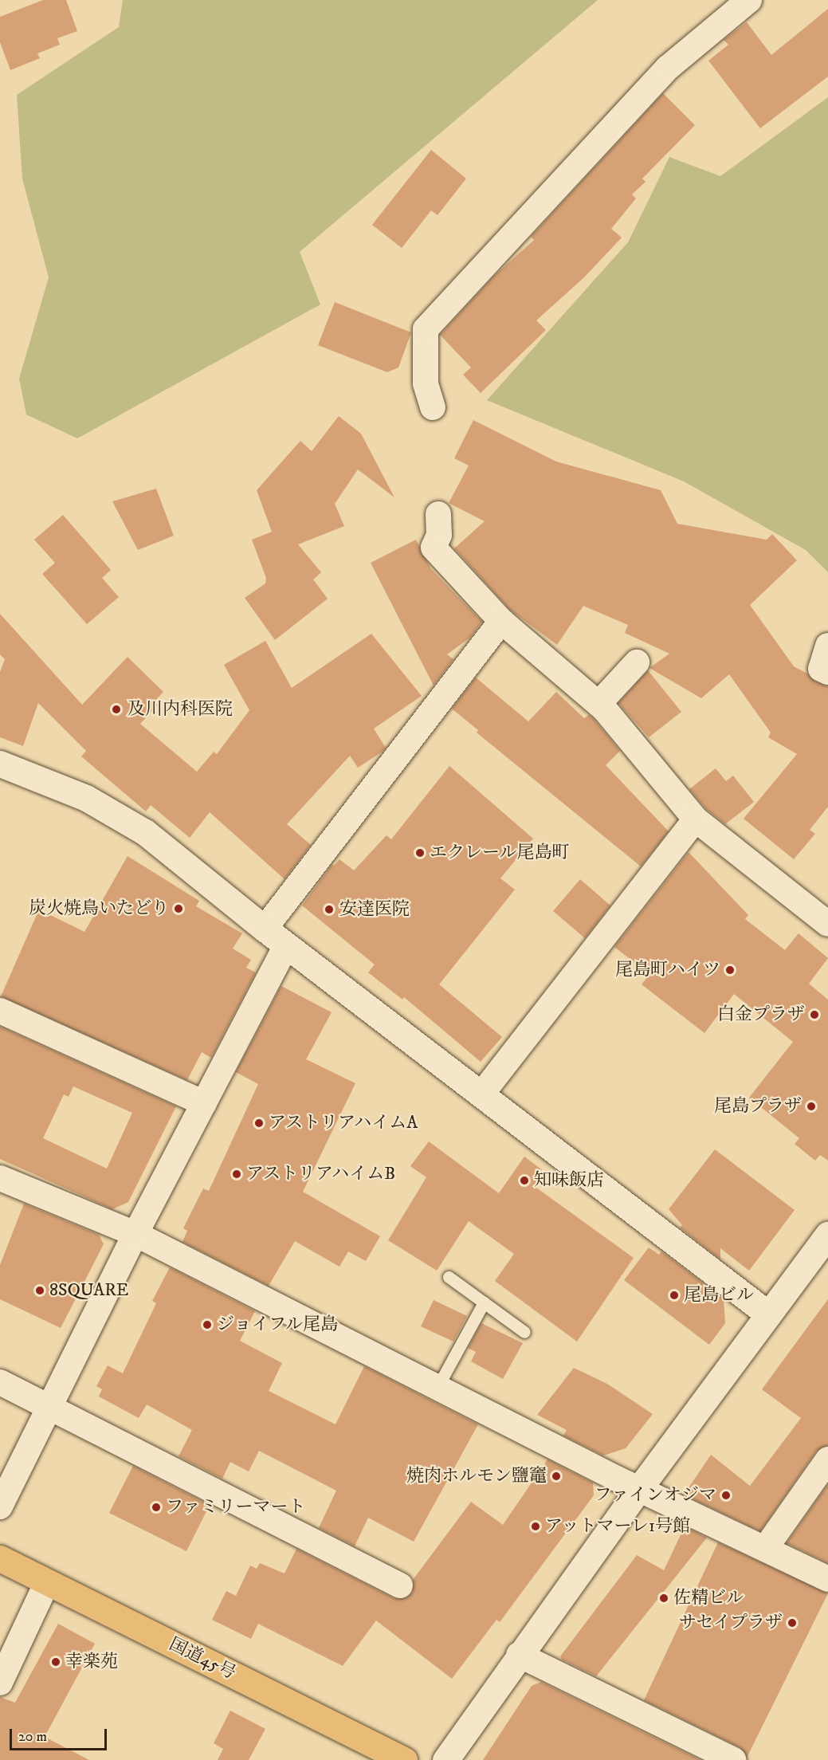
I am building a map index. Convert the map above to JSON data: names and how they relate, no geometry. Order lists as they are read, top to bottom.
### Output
{
  "streets": {
    "highway": ["国道45号"]
  },
  "places": [
    "及川内科医院",
    "エクレール尾島町",
    "炭火焼鳥いたどり",
    "安達医院",
    "尾島町ハイツ",
    "白金プラザ",
    "尾島プラザ",
    "アストリアハイムA",
    "アストリアハイムB",
    "知味飯店",
    "8SQUARE",
    "尾島ビル",
    "ジョイフル尾島",
    "焼肉ホルモン鹽竈",
    "ファインオジマ",
    "ファミリーマート",
    "アットマーレ1号館",
    "佐精ビル",
    "サセイプラザ",
    "幸楽苑"
  ],
  "scale_bar": "20 m"
}
